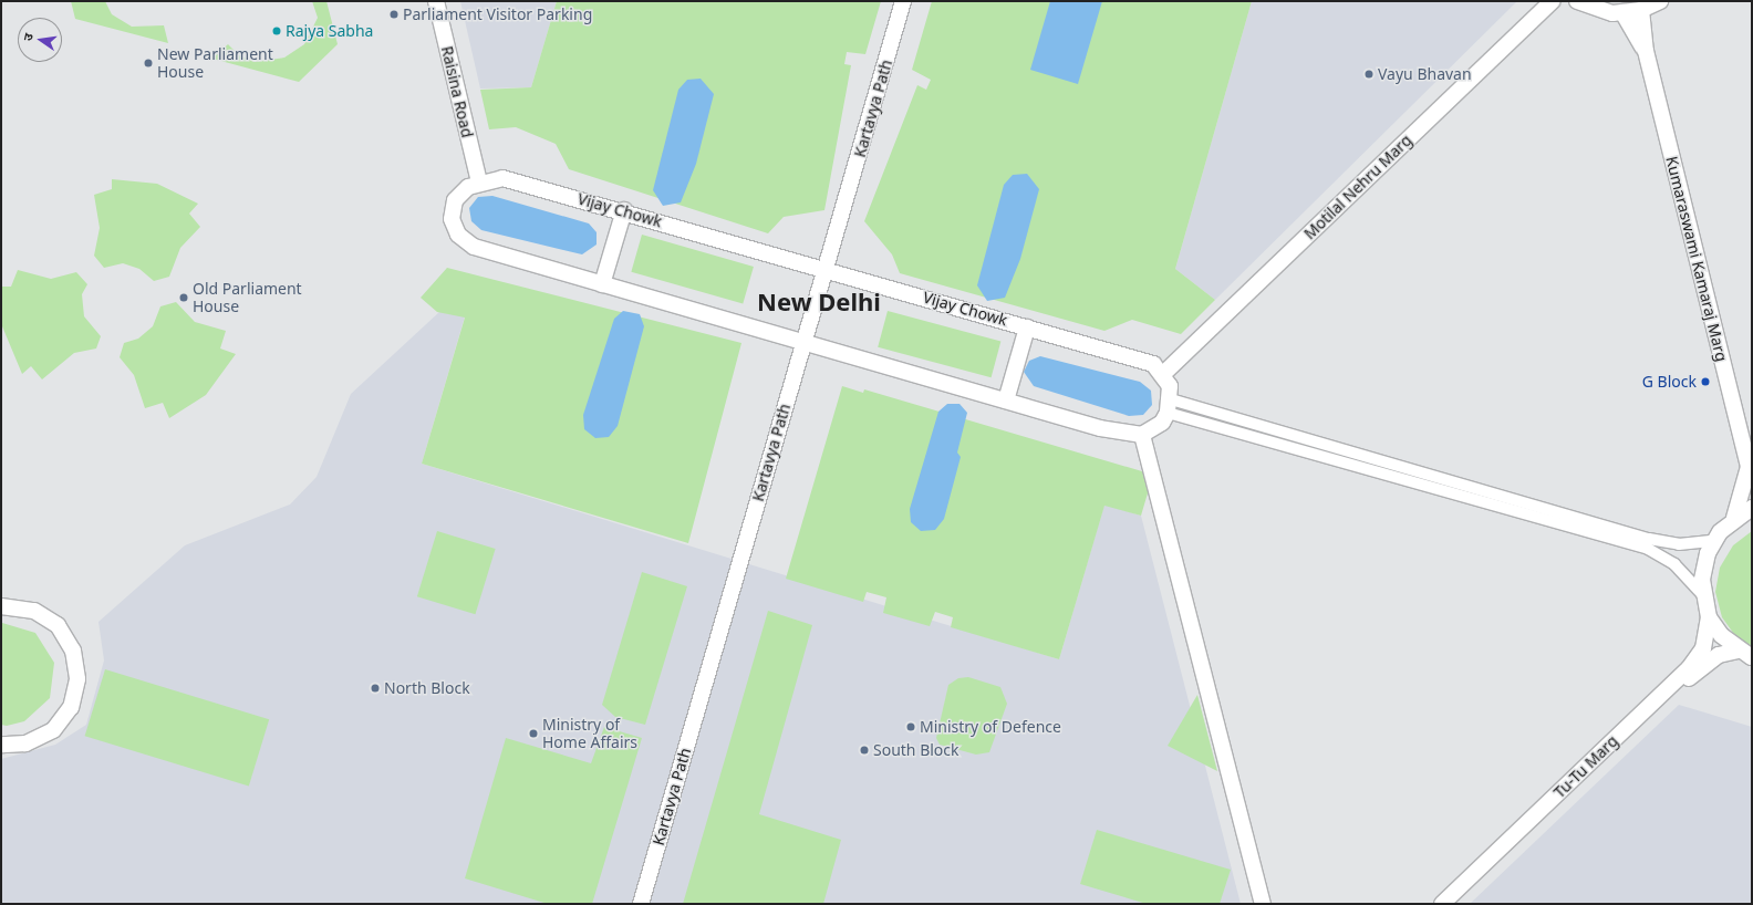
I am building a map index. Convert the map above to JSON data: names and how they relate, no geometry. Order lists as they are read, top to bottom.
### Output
{
  "streets": {
    "main road": [
      "Raisina Road",
      "Kartavya Path",
      "Motilal Nehru Marg",
      "Vijay Chowk",
      "Kumaraswami Kamaraj Marg",
      "Tu-Tu Marg"
    ]
  },
  "crossings": [
    ["Raisina Road", "Vijay Chowk"],
    ["Kartavya Path", "Vijay Chowk"],
    ["Motilal Nehru Marg", "Vijay Chowk"]
  ],
  "districts": ["New Delhi"],
  "places": [
    "Parliament Visitor Parking",
    "Rajya Sabha",
    "New Parliament House",
    "Vayu Bhavan",
    "Old Parliament House",
    "G Block",
    "North Block",
    "Ministry of Defence",
    "Ministry of Home Affairs",
    "South Block"
  ],
  "north": "left"
}
